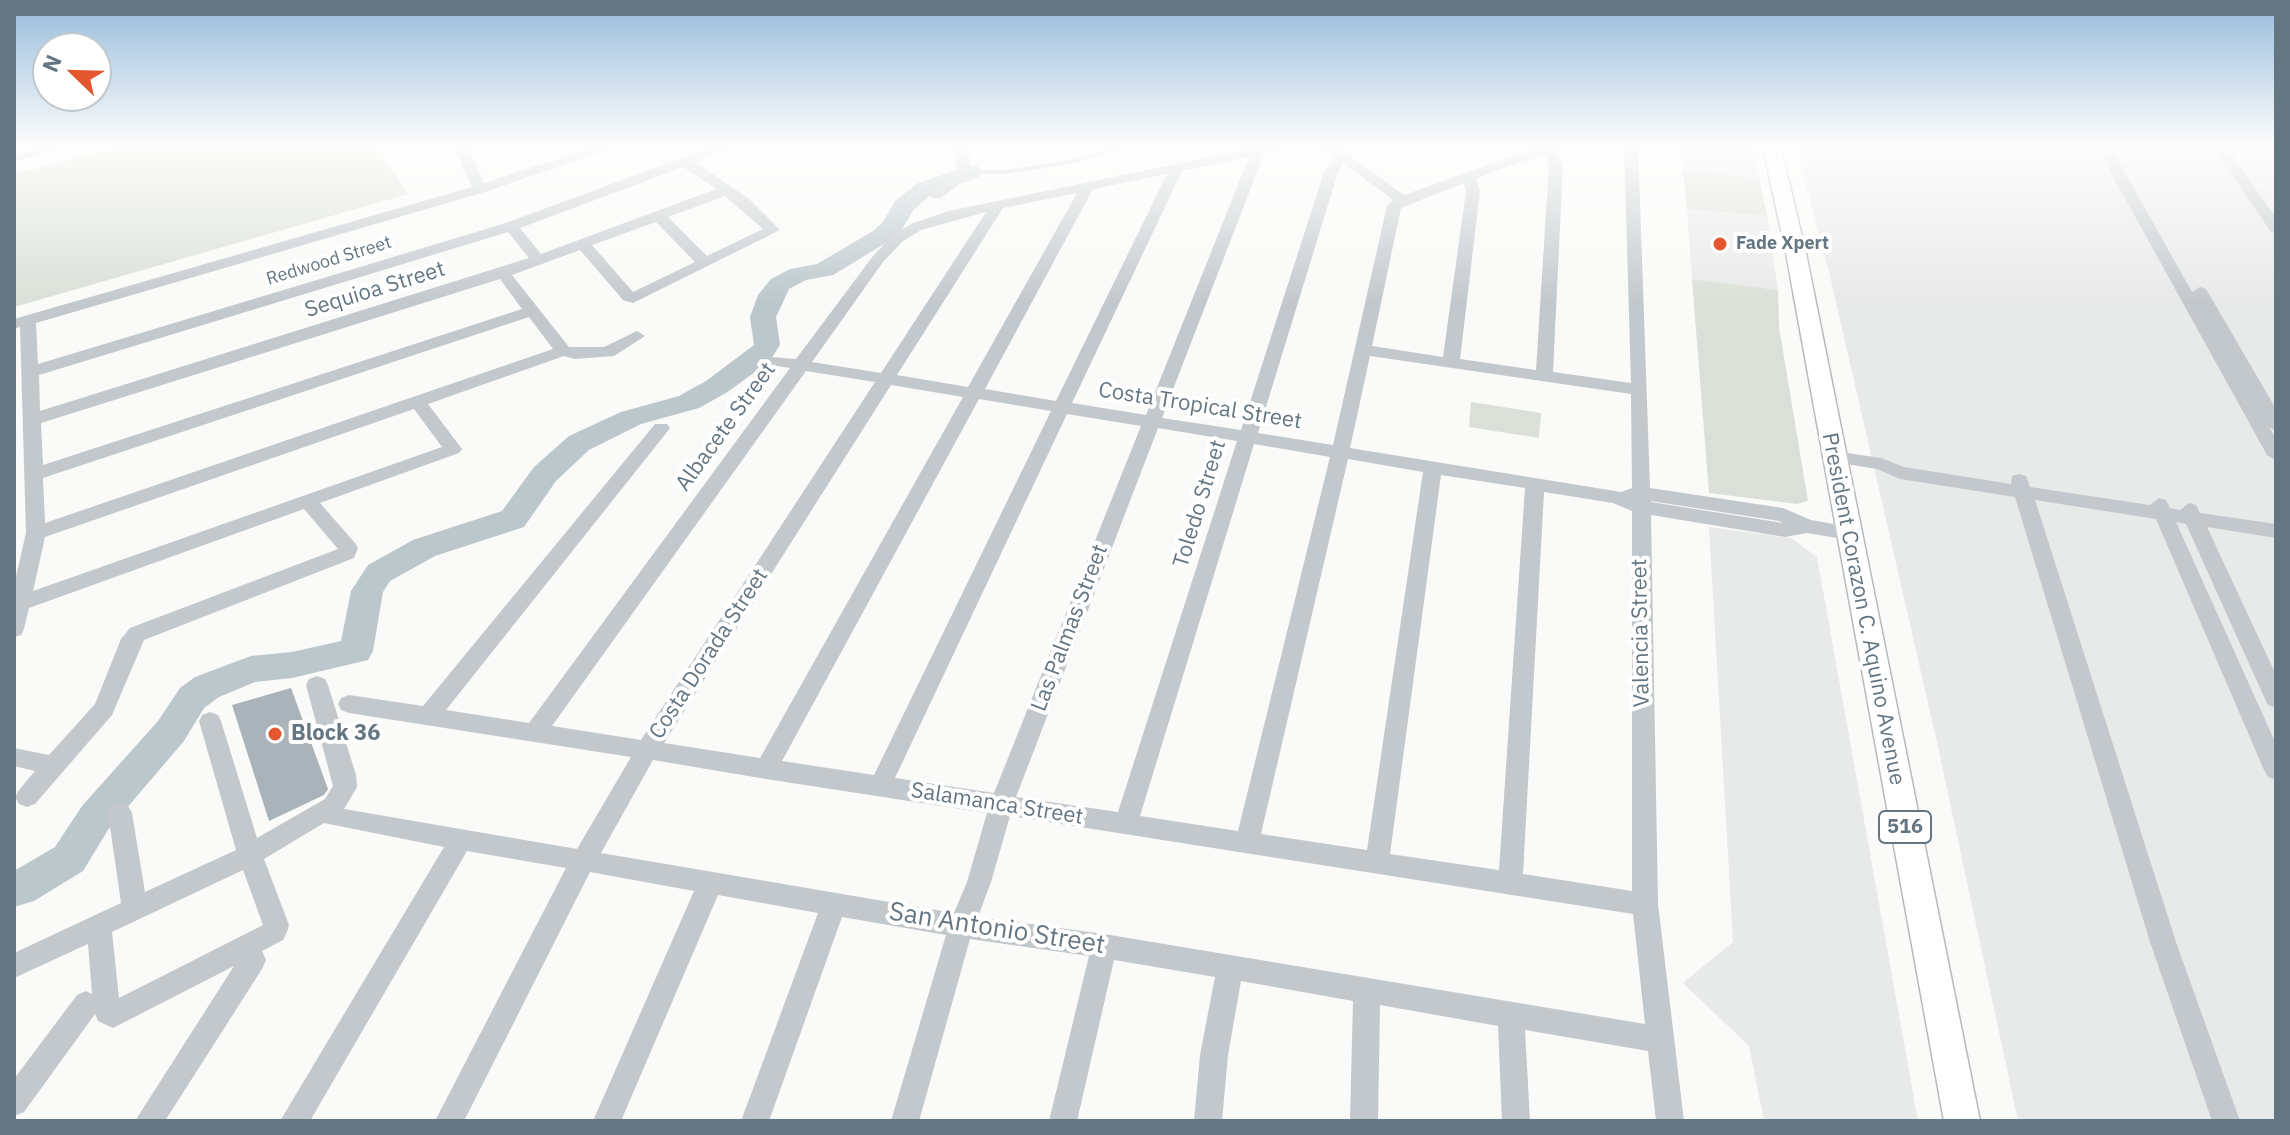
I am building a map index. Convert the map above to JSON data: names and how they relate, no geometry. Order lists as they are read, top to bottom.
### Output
{
  "streets": {
    "main road": ["President Corazon C. Aquino Avenue", "516"],
    "street": [
      "Redwood Street",
      "Sequioa Street",
      "Costa Tropical Street",
      "Albacete Street",
      "Toledo Street",
      "Las Palmas Street",
      "Valencia Street",
      "Costa Dorada Street",
      "Salamanca Street",
      "San Antonio Street"
    ]
  },
  "crossings": [
    ["Costa Tropical Street", "Albacete Street"],
    ["Costa Tropical Street", "Toledo Street"],
    ["Costa Tropical Street", "President Corazon C. Aquino Avenue"],
    ["Costa Tropical Street", "Las Palmas Street"],
    ["Costa Tropical Street", "Valencia Street"],
    ["Costa Tropical Street", "Costa Dorada Street"],
    ["Albacete Street", "Costa Dorada Street"],
    ["Albacete Street", "Salamanca Street"],
    ["Toledo Street", "Salamanca Street"],
    ["Las Palmas Street", "Salamanca Street"],
    ["Las Palmas Street", "San Antonio Street"],
    ["Valencia Street", "Salamanca Street"],
    ["Valencia Street", "San Antonio Street"],
    ["Costa Dorada Street", "Salamanca Street"],
    ["Costa Dorada Street", "San Antonio Street"]
  ],
  "places": ["Fade Xpert", "Block 36"],
  "north": "top left"
}
